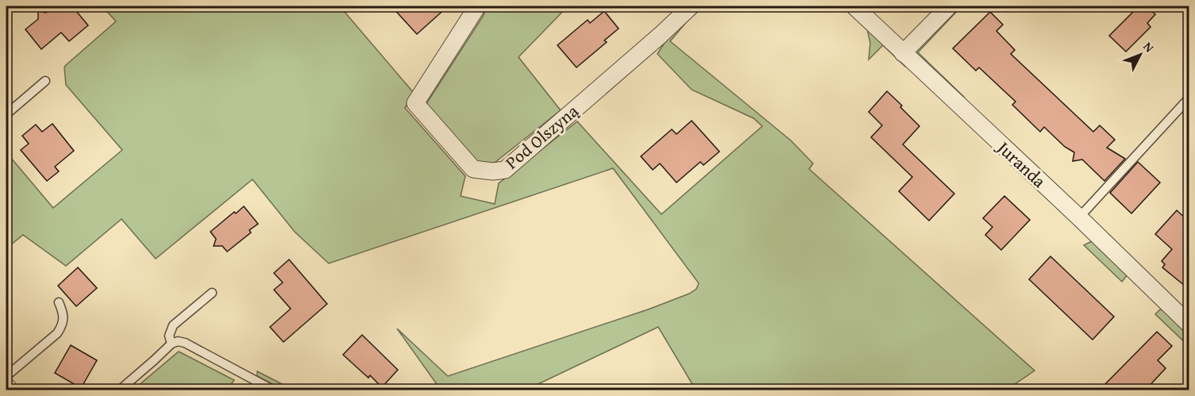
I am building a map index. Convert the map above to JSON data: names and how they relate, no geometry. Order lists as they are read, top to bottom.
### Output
{
  "streets": {
    "street": ["Pod Olszyną", "Juranda"]
  },
  "north": "top right"
}
